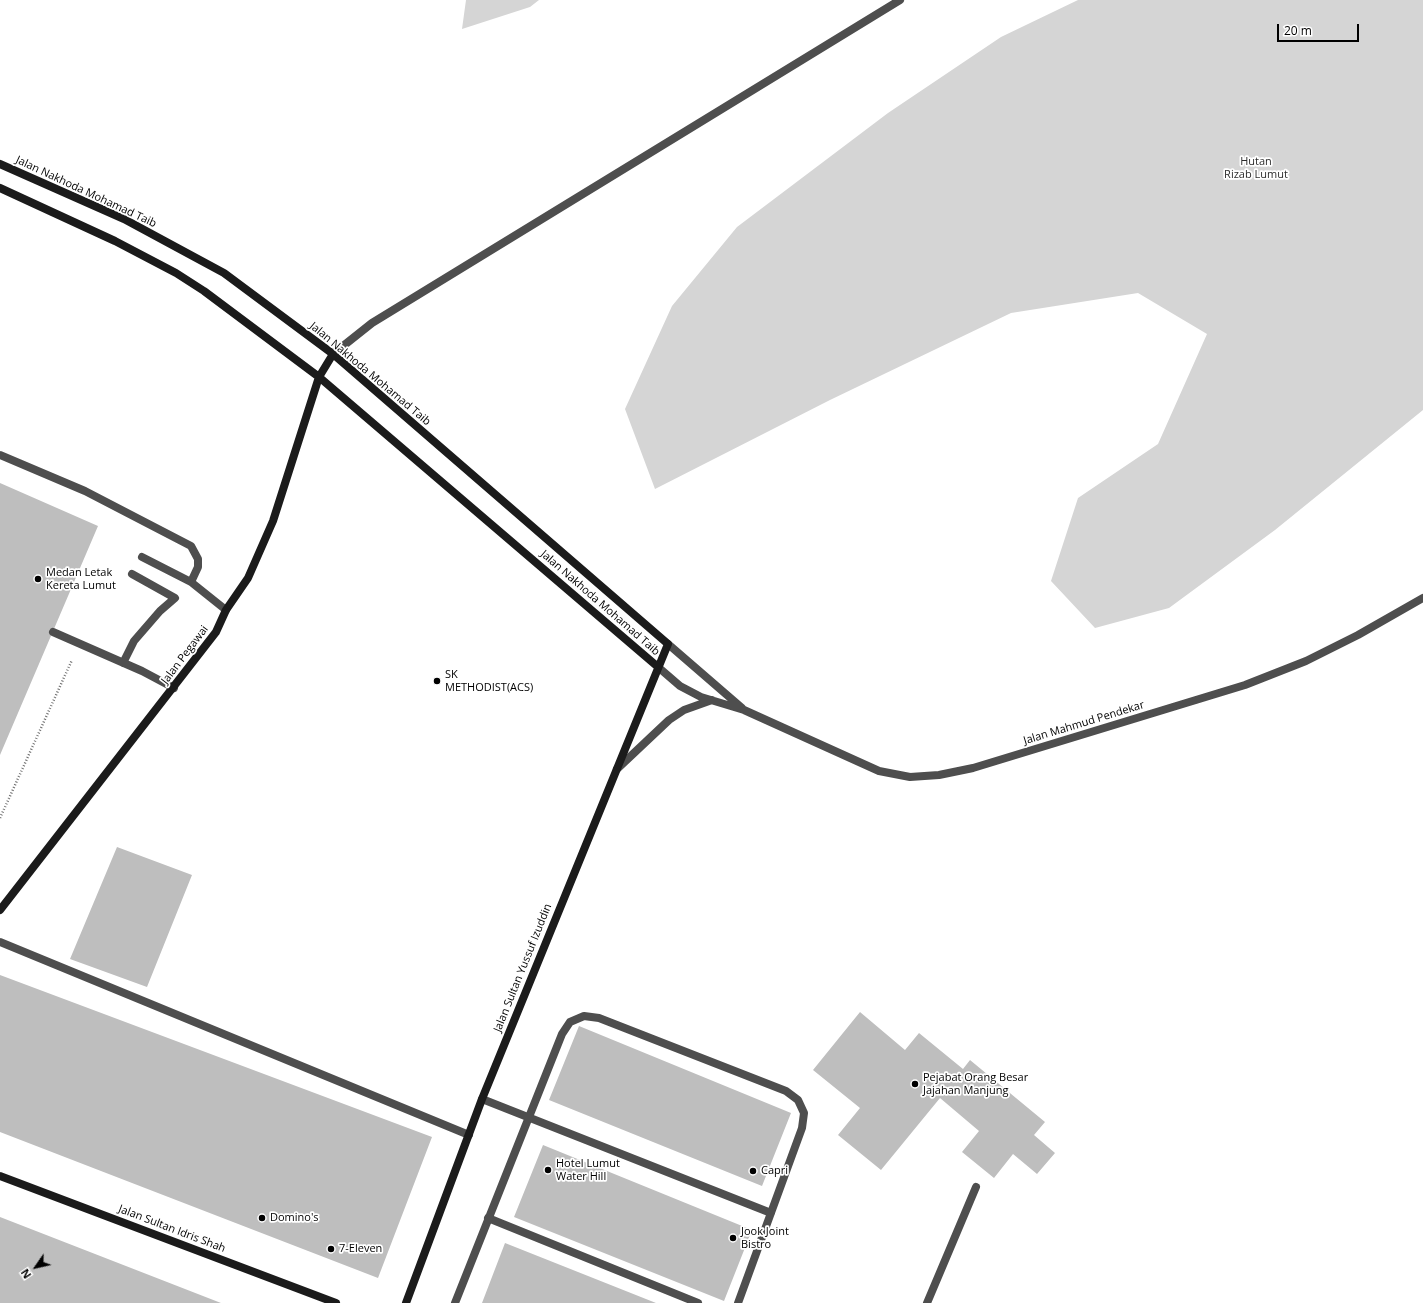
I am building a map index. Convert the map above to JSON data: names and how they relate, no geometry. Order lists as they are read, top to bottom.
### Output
{
  "streets": {
    "street": [
      "Jalan Nakhoda Mohamad Taib",
      "Jalan Pegawai",
      "Jalan Mahmud Pendekar",
      "Jalan Sultan Yussuf Izuddin",
      "Jalan Sultan Idris Shah"
    ]
  },
  "crossings": [
    ["Jalan Nakhoda Mohamad Taib", "Jalan Pegawai"],
    ["Jalan Nakhoda Mohamad Taib", "Jalan Mahmud Pendekar"],
    ["Jalan Nakhoda Mohamad Taib", "Jalan Sultan Yussuf Izuddin"],
    ["Jalan Mahmud Pendekar", "Jalan Sultan Yussuf Izuddin"]
  ],
  "parks": ["Hutan Rizab Lumut"],
  "places": [
    "Medan Letak Kereta Lumut",
    "SK METHODIST(ACS)",
    "Pejabat Orang Besar Jajahan Manjung",
    "Hotel Lumut Water Hill",
    "Capri",
    "Domino's",
    "Jook Joint Bistro",
    "7-Eleven"
  ],
  "scale_bar": "20 m",
  "north": "bottom left"
}
